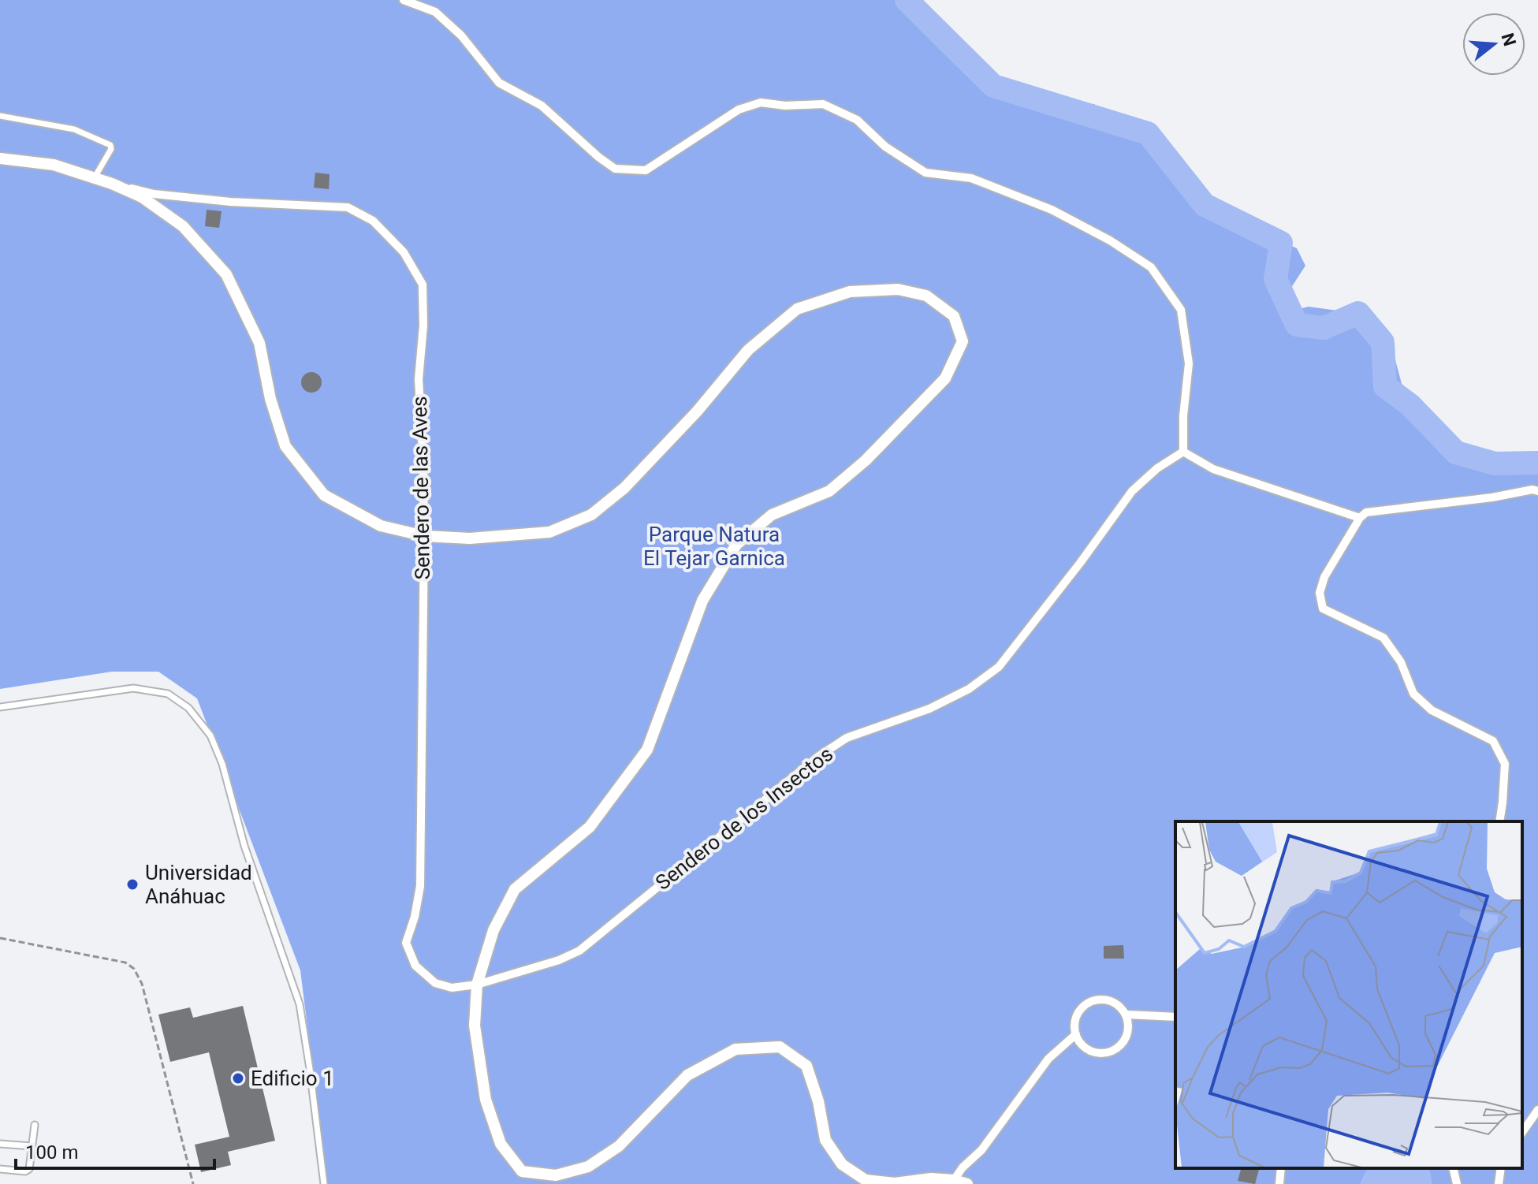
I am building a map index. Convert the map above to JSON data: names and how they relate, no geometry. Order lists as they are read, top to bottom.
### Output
{
  "streets": {
    "street": ["Sendero de las Aves", "Sendero de los Insectos"]
  },
  "crossings": [
    ["Sendero de las Aves", "Sendero de los Insectos"]
  ],
  "parks": ["Parque Natura El Tejar Garnica"],
  "places": ["Universidad Anáhuac", "Edificio 1"],
  "scale_bar": "100 m",
  "north": "right"
}
